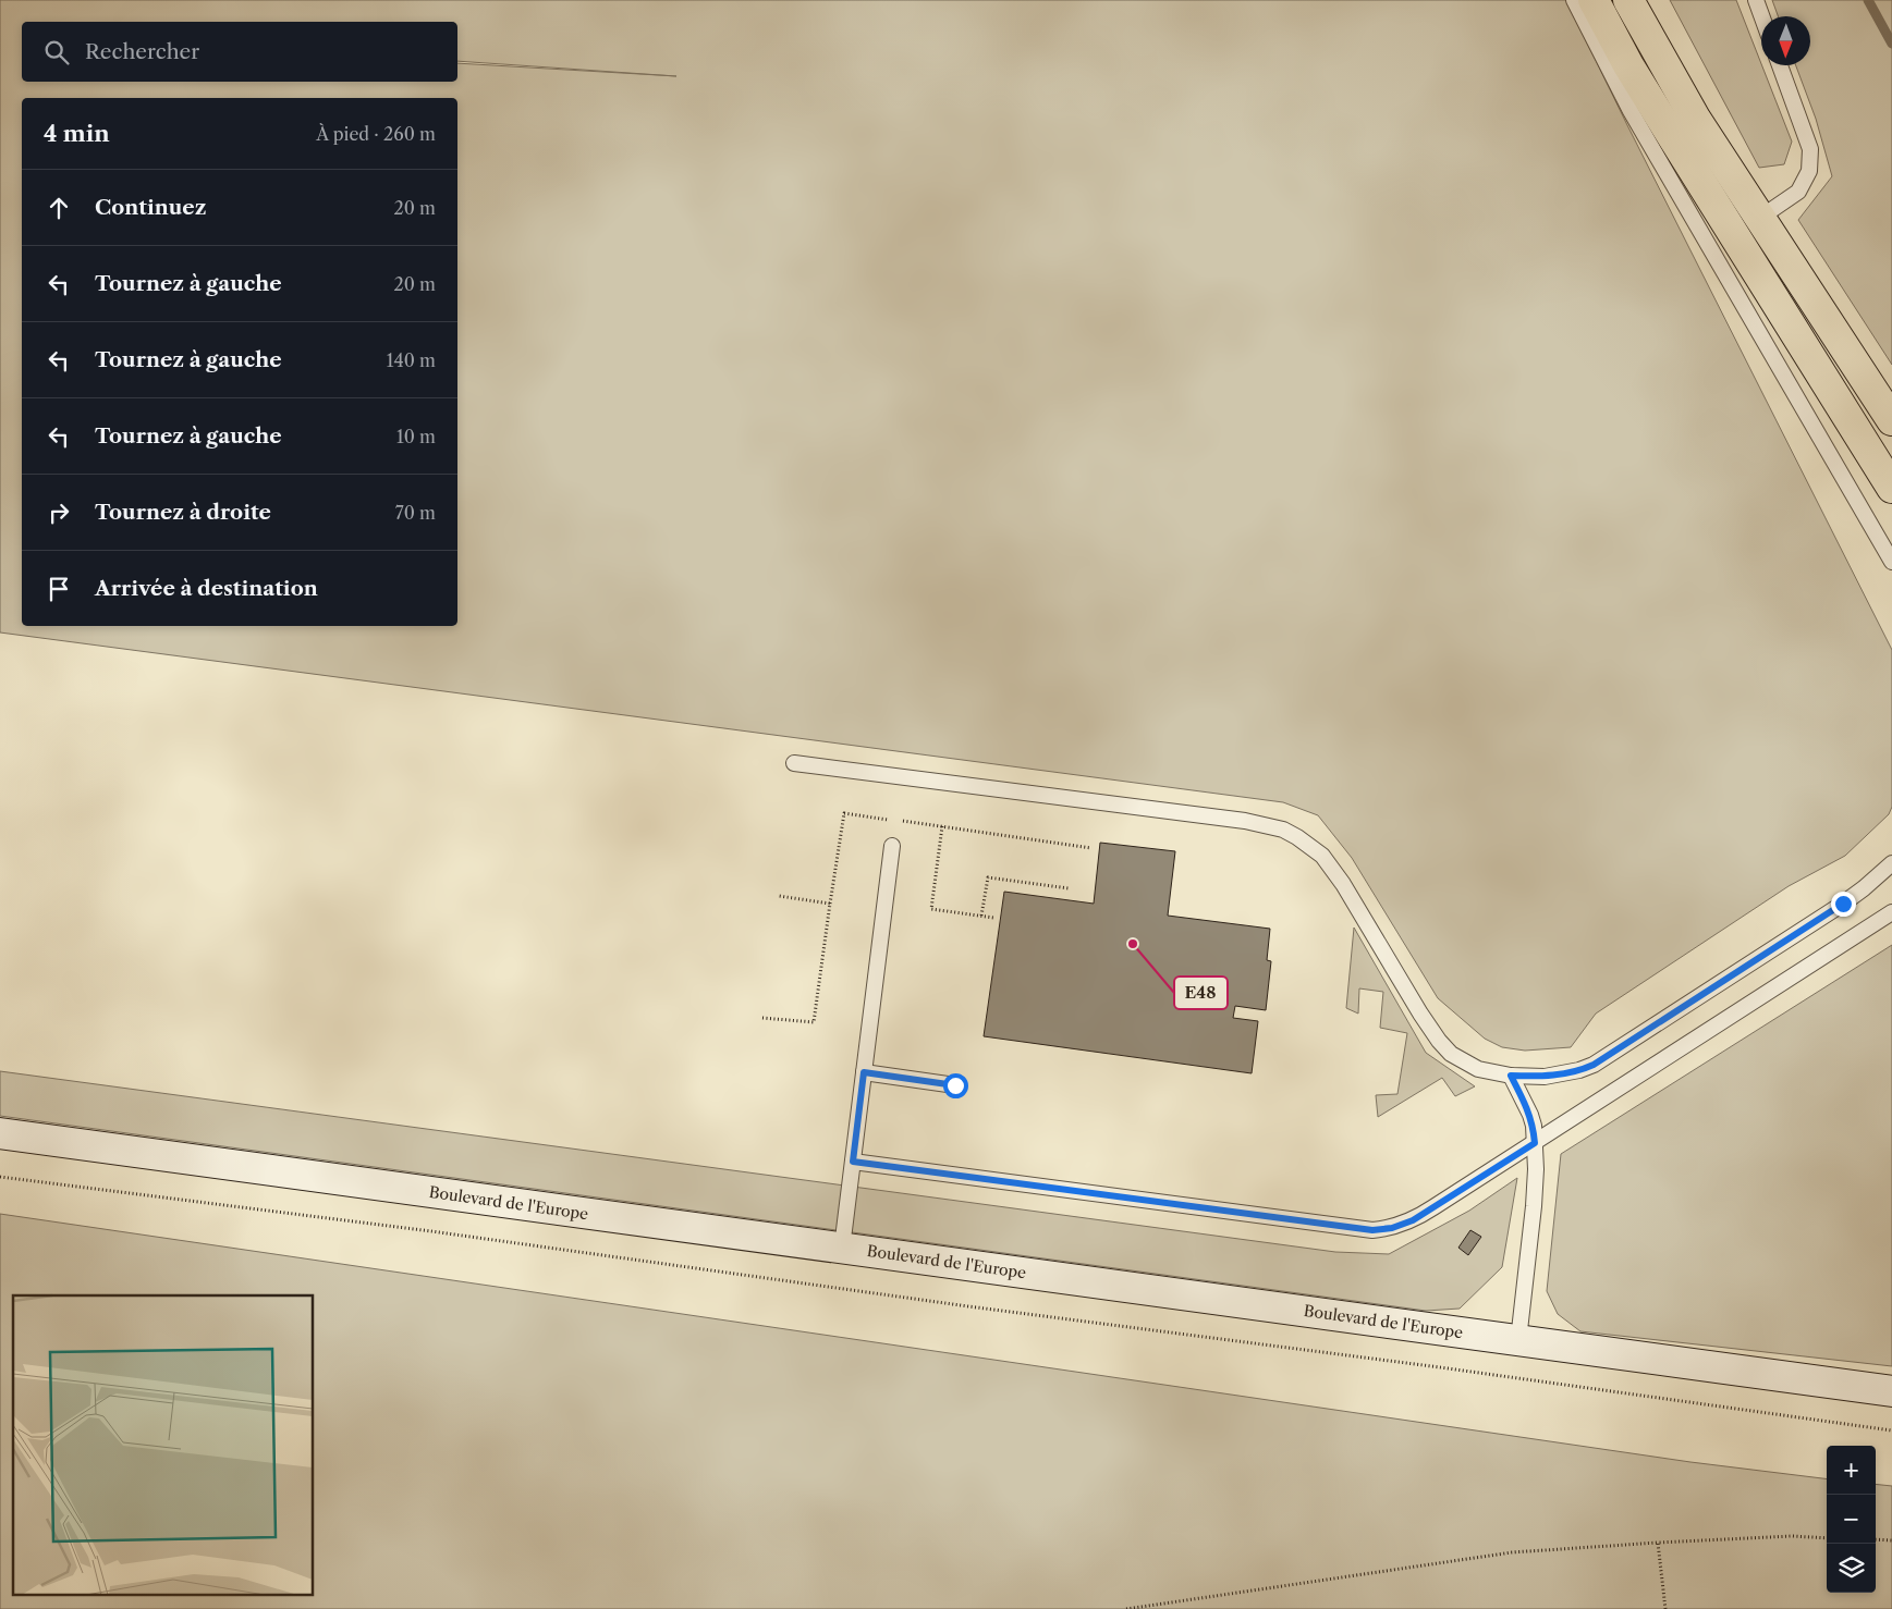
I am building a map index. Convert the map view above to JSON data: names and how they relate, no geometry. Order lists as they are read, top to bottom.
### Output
{
  "streets": {
    "main road": ["Boulevard de l'Europe"]
  },
  "places": ["E48"],
  "north": "bottom",
  "page": {
    "search": "Rechercher",
    "heading": ["4 min", "À pied · 260 m"],
    "list": [
      ["Continuez", "20 m"],
      ["Tournez à gauche", "20 m"],
      ["Tournez à gauche", "140 m"],
      ["Tournez à gauche", "10 m"],
      ["Tournez à droite", "70 m"],
      "Arrivée à destination"
    ],
    "map_buttons": ["+", "−"]
  }
}
